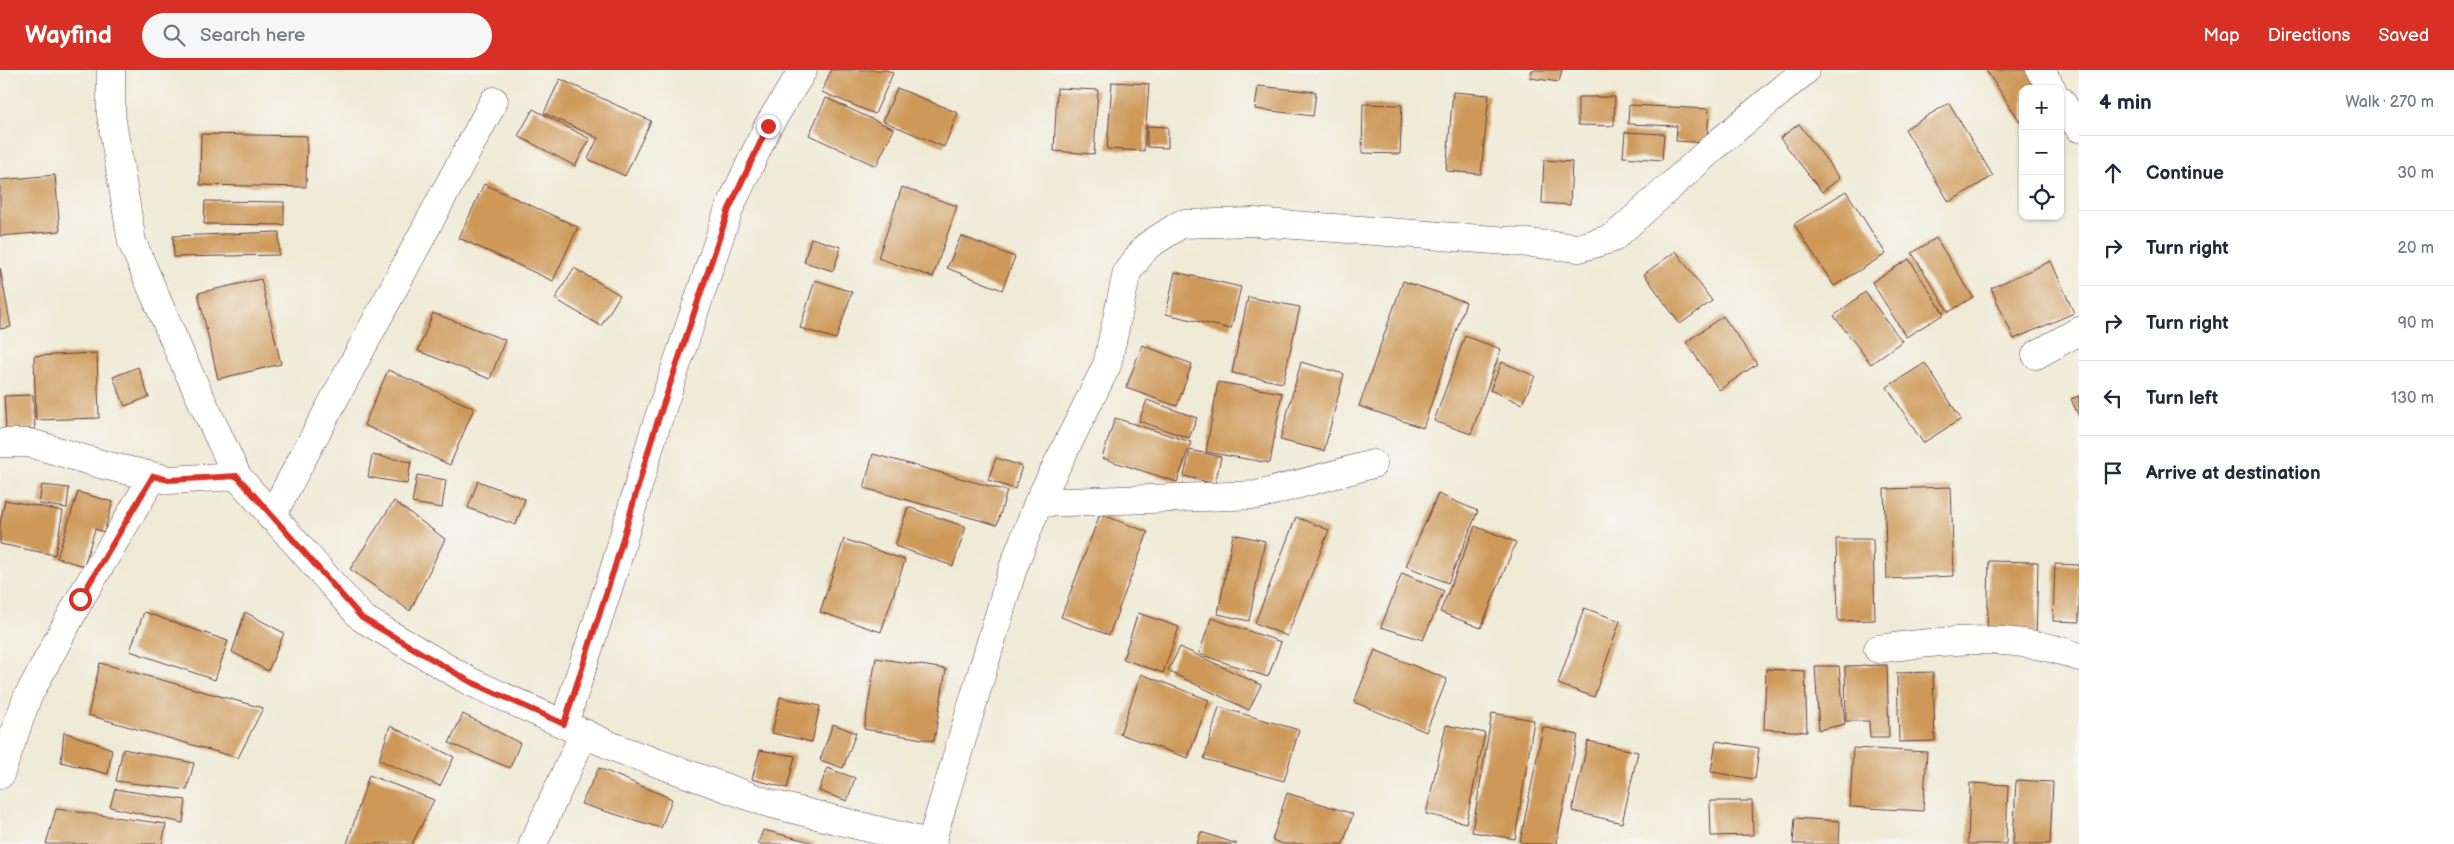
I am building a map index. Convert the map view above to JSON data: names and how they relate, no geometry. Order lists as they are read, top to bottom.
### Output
{
  "page": {
    "header": "Wayfind",
    "search": "Search here",
    "nav": ["Map", "Directions", "Saved"],
    "heading": ["4 min", "Walk · 270 m"],
    "map_buttons": ["+", "−"],
    "list": [
      ["Continue", "30 m"],
      ["Turn right", "20 m"],
      ["Turn right", "90 m"],
      ["Turn left", "130 m"],
      "Arrive at destination"
    ]
  }
}
